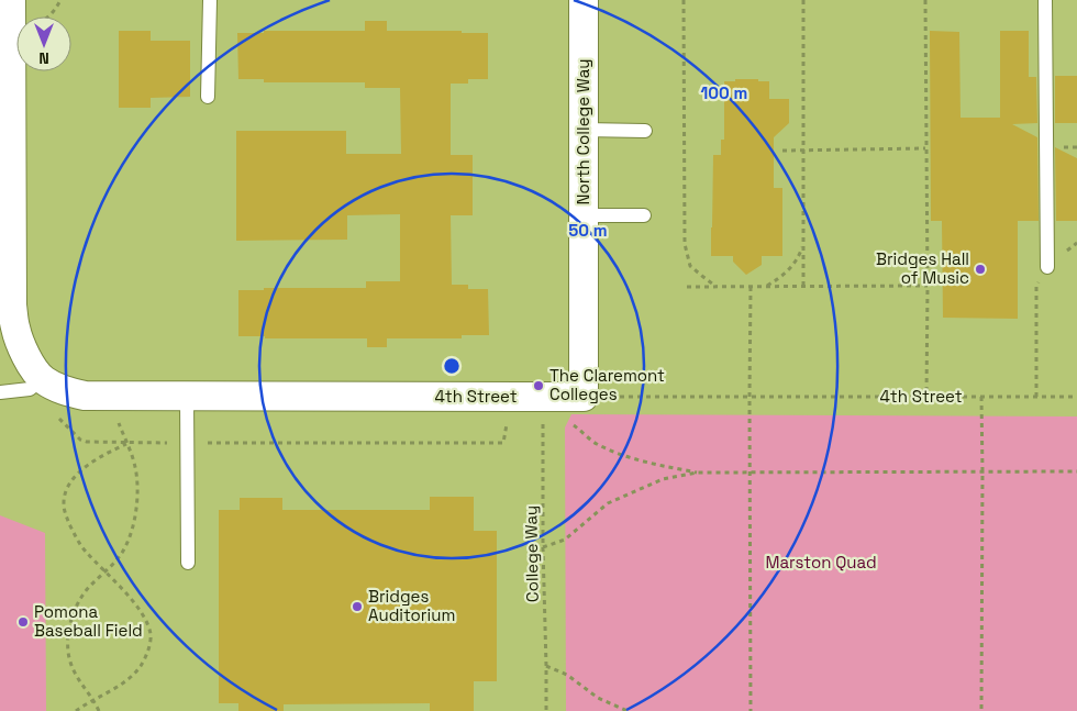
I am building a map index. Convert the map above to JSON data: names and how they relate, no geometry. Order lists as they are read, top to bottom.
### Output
{
  "streets": {
    "street": ["North College Way", "4th Street"],
    "path": ["College Way"]
  },
  "crossings": [
    ["North College Way", "4th Street"],
    ["4th Street", "College Way"]
  ],
  "parks": ["Marston Quad"],
  "places": [
    "Bridges Hall of Music",
    "The Claremont Colleges",
    "Bridges Auditorium",
    "Pomona Baseball Field"
  ],
  "north": "bottom",
  "rings": ["100 m", "50 m"]
}
